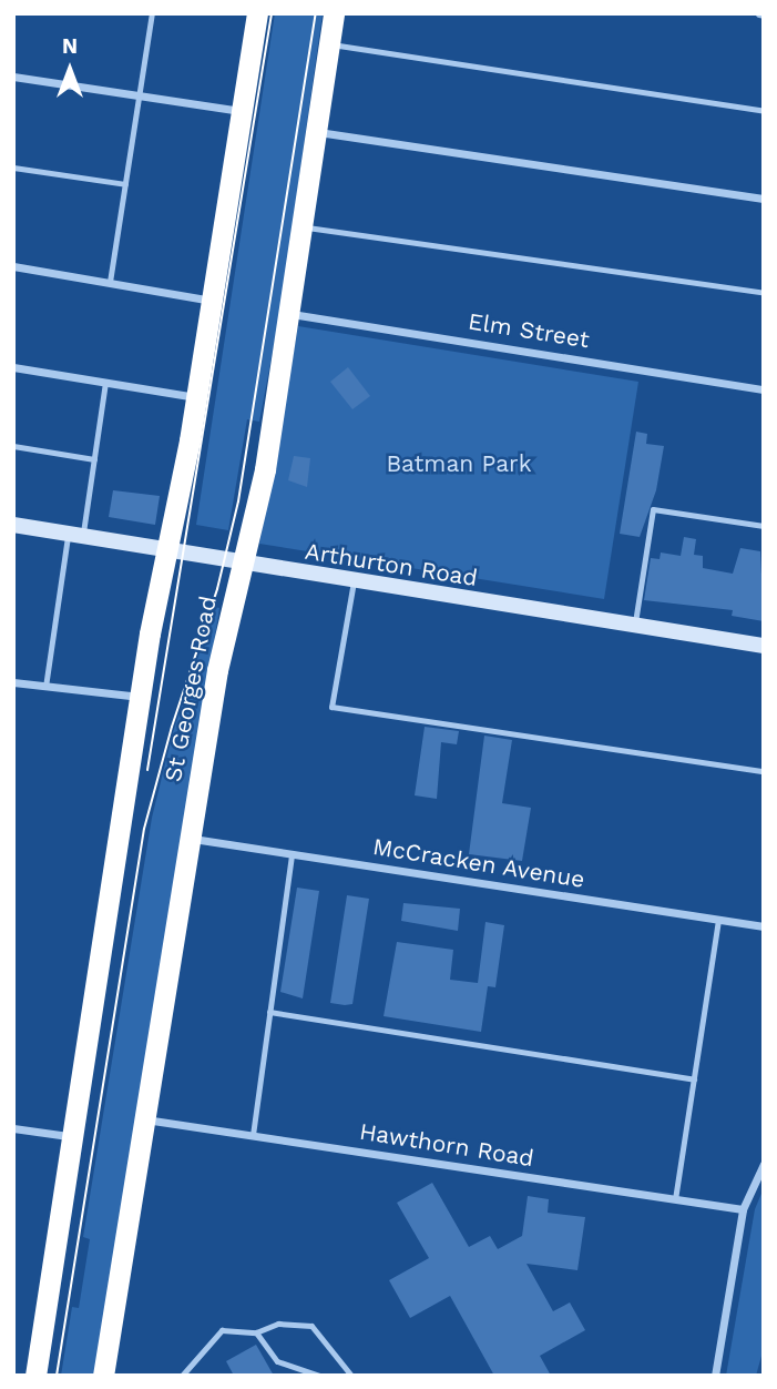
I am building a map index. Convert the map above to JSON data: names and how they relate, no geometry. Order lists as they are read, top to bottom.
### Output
{
  "streets": {
    "highway": ["St Georges Road"],
    "street": [
      "Elm Street",
      "Arthurton Road",
      "McCracken Avenue",
      "Hawthorn Road"
    ]
  },
  "crossings": [
    ["Elm Street", "St Georges Road"],
    ["Arthurton Road", "St Georges Road"],
    ["St Georges Road", "McCracken Avenue"],
    ["St Georges Road", "Hawthorn Road"]
  ],
  "parks": ["Batman Park"],
  "north": "top"
}
